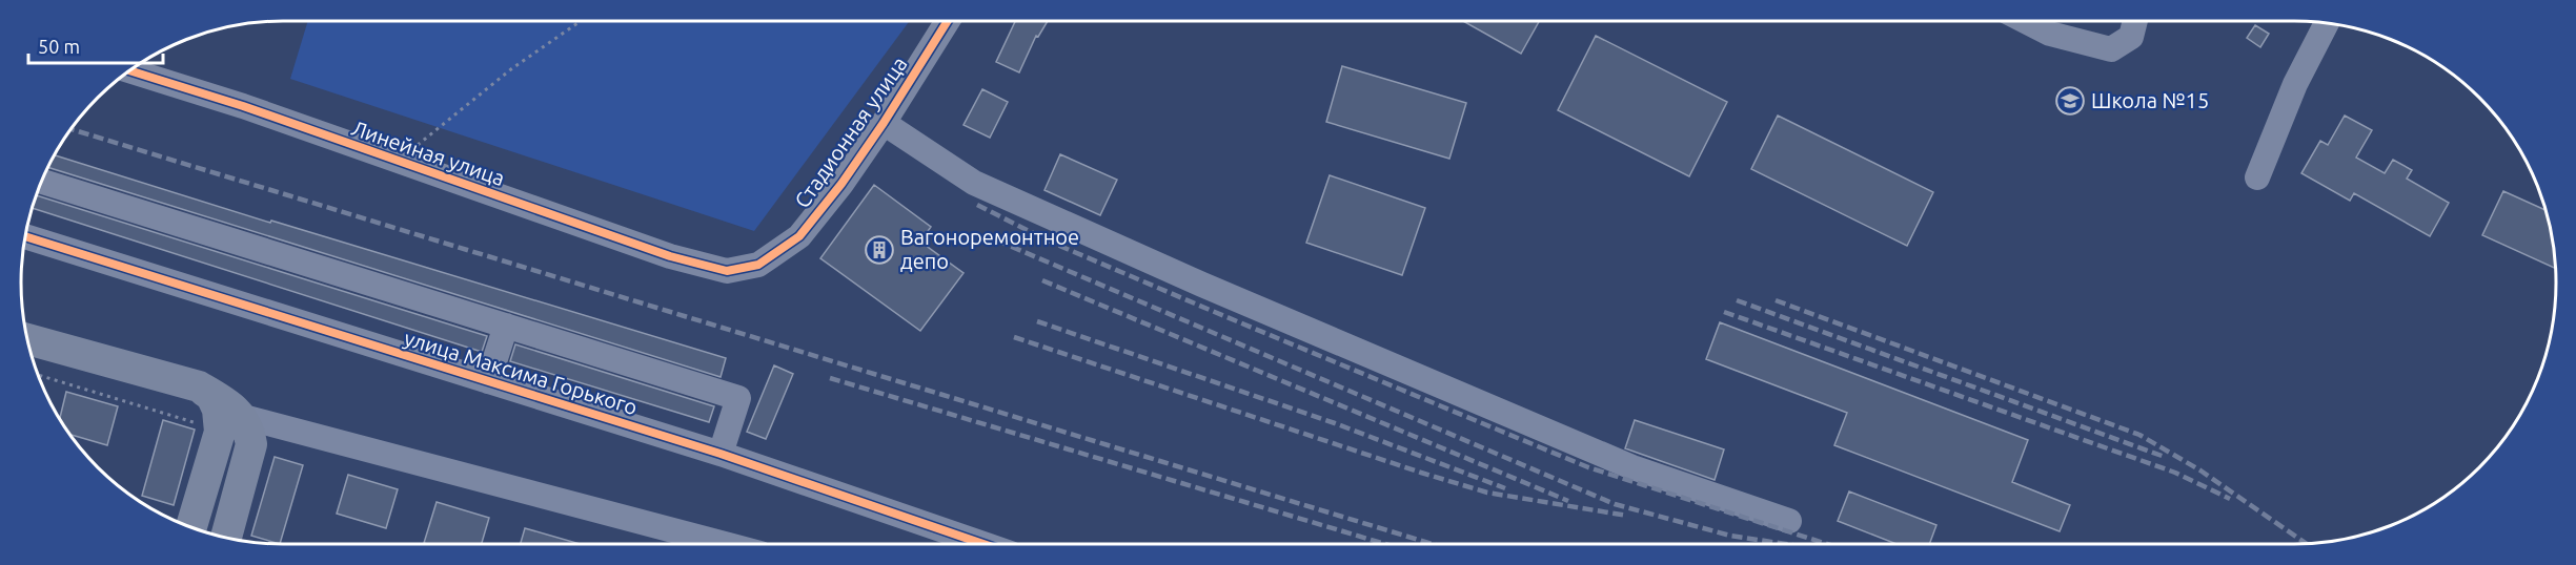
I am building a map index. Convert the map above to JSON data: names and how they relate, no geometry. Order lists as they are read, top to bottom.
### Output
{
  "streets": {
    "street": ["Стадионная улица", "Линейная улица", "улица Максима Горького"]
  },
  "crossings": [
    ["Стадионная улица", "Линейная улица"]
  ],
  "places": {
    "school or university": ["Школа №15"],
    "building": ["Вагоноремонтное депо"]
  },
  "scale_bar": "50 m"
}
